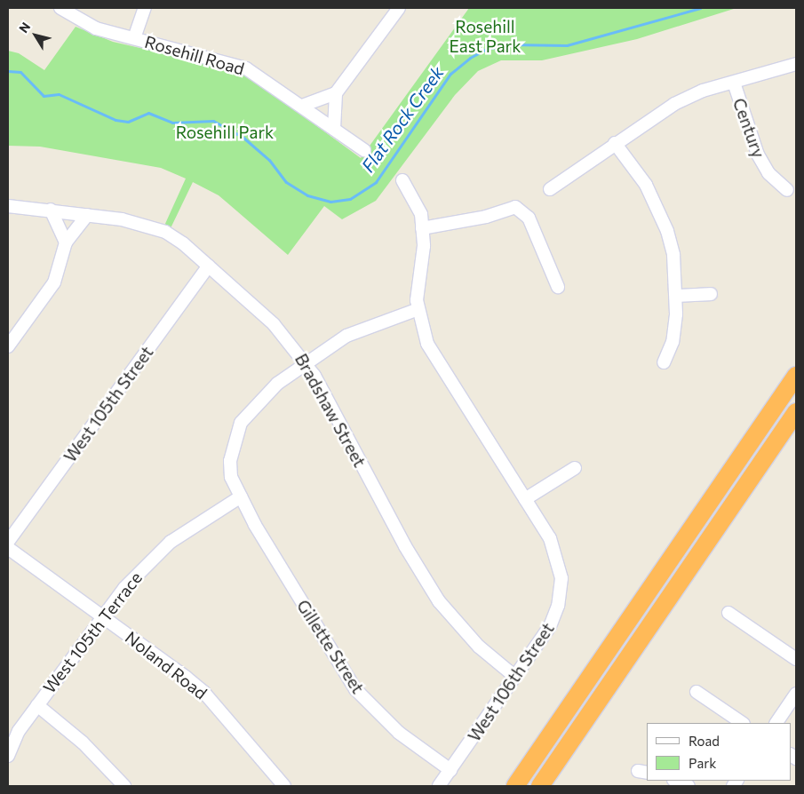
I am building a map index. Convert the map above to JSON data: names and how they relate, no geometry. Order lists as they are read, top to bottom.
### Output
{
  "streets": {
    "street": [
      "Rosehill Road",
      "Century",
      "West 105th Street",
      "Bradshaw Street",
      "West 105th Terrace",
      "Gillette Street",
      "Noland Road",
      "West 106th Street"
    ]
  },
  "crossings": [
    ["West 105th Street", "Bradshaw Street"],
    ["Bradshaw Street", "West 106th Street"],
    ["West 105th Terrace", "Gillette Street"],
    ["West 105th Terrace", "Noland Road"],
    ["Gillette Street", "West 106th Street"]
  ],
  "water": ["Flat Rock Creek"],
  "parks": ["Rosehill East Park", "Rosehill Park"],
  "legend": ["Road", "Park"],
  "north": "top left"
}
